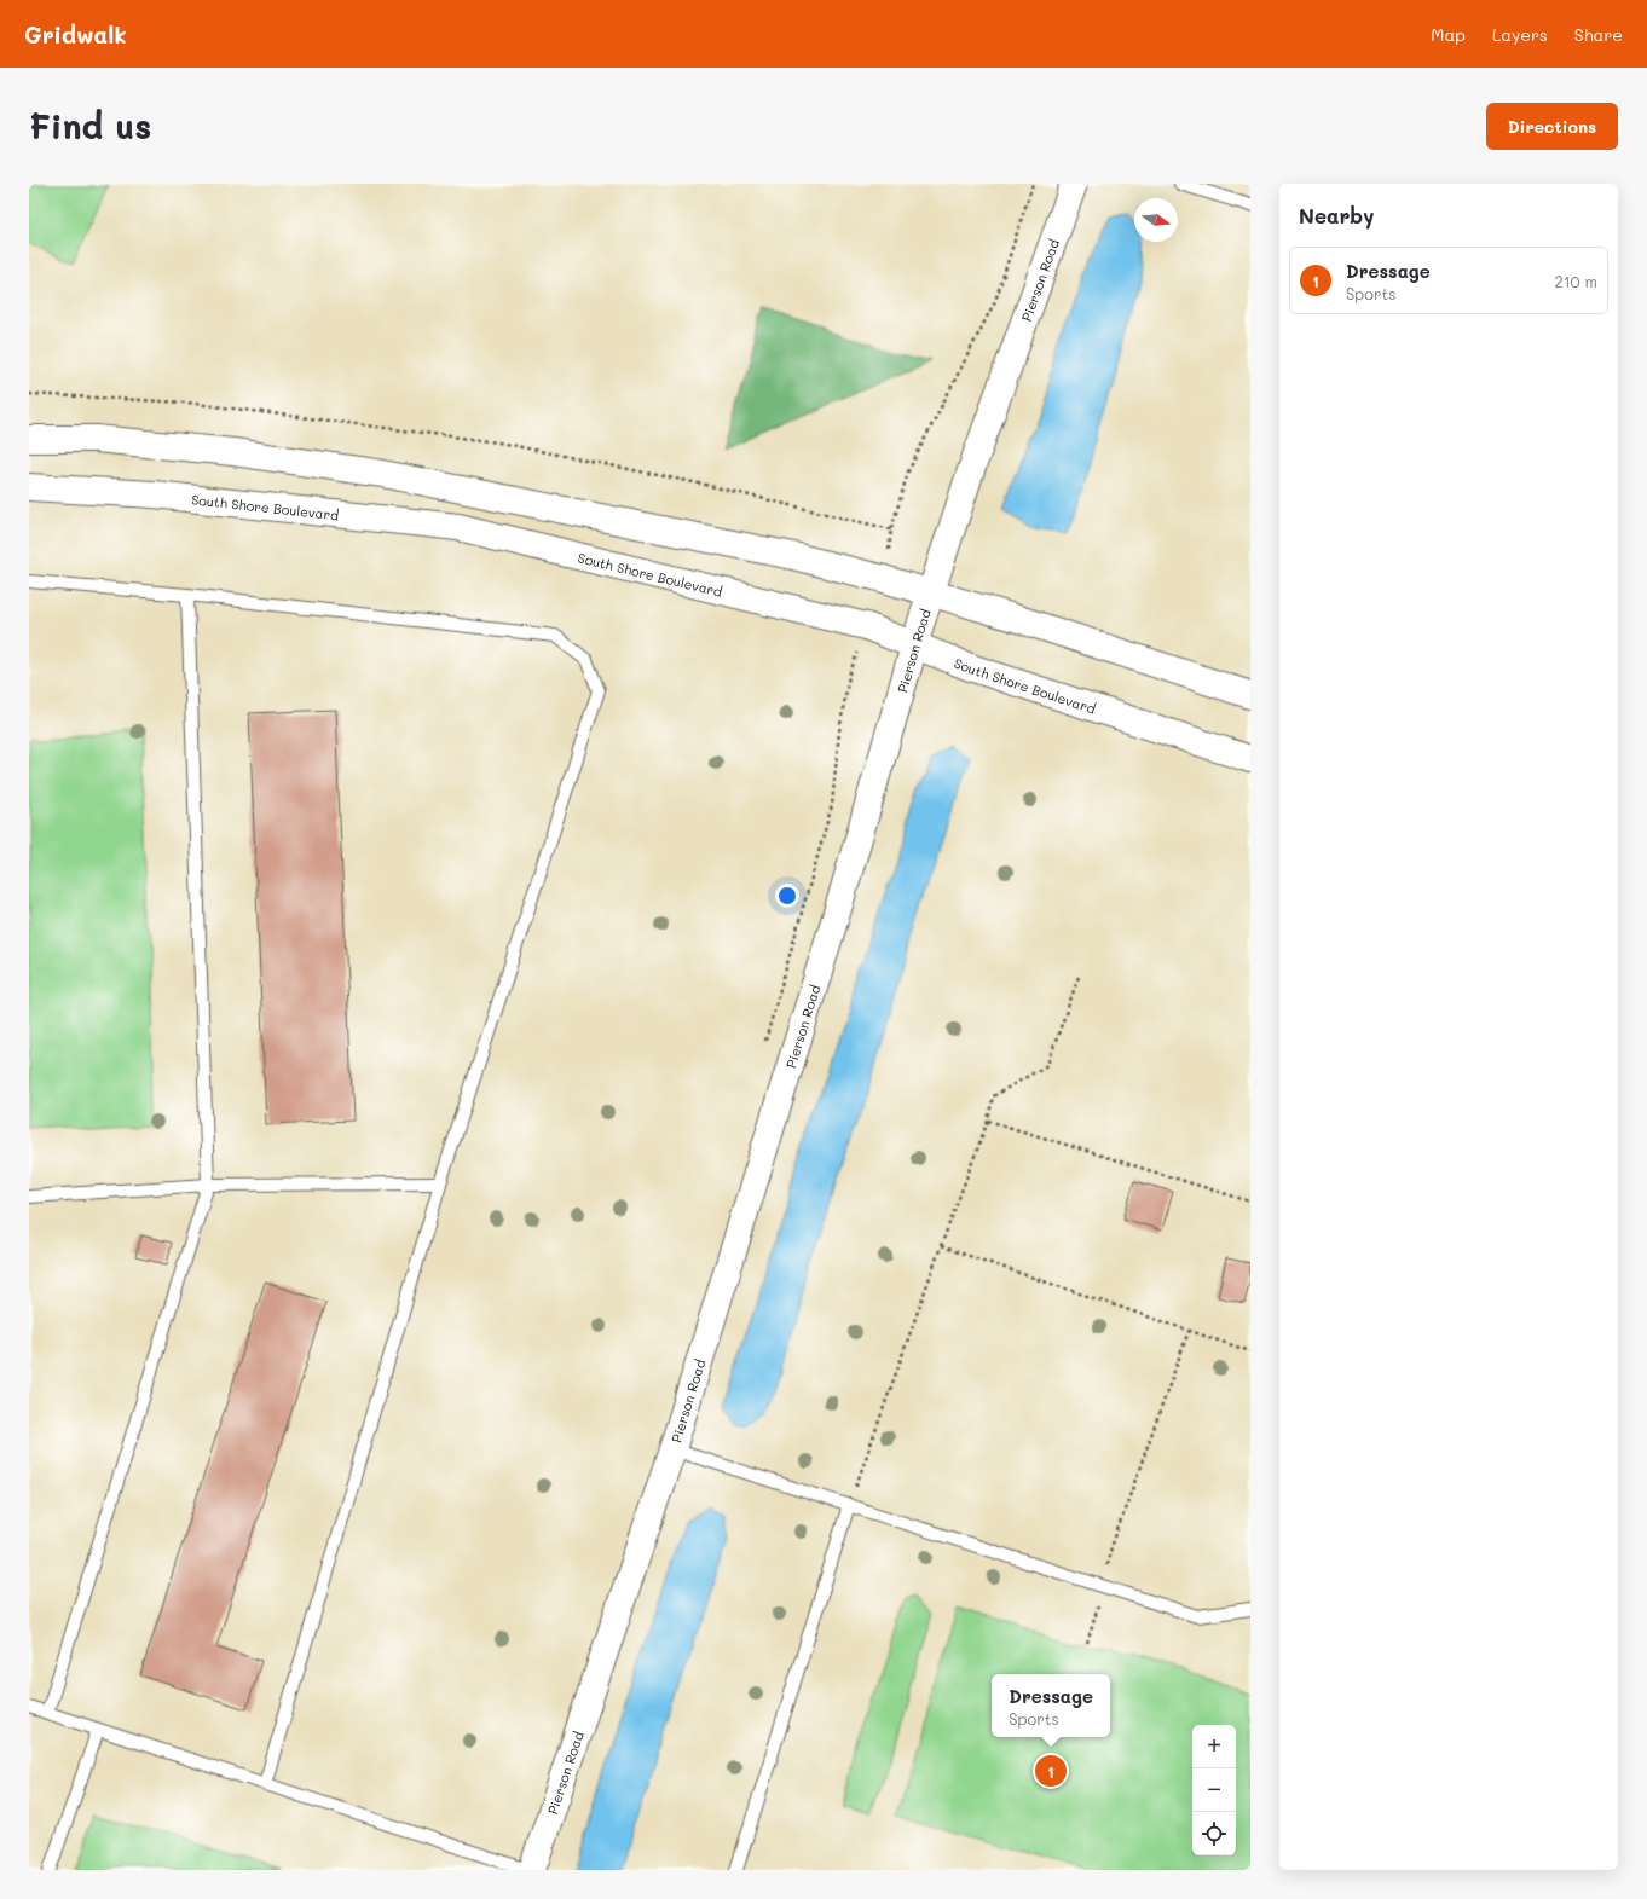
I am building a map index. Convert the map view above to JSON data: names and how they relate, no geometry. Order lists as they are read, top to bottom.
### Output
{
  "streets": {
    "street": ["Pierson Road", "South Shore Boulevard"]
  },
  "crossings": [
    ["Pierson Road", "South Shore Boulevard"]
  ],
  "north": "right",
  "page": {
    "header": "Gridwalk",
    "nav": ["Map", "Layers", "Share"],
    "buttons": "Directions",
    "title": "Find us",
    "heading": "Nearby",
    "list": [
      {
        "mark": "1",
        "name": "Dressage",
        "note": "Sports",
        "value": "210 m"
      }
    ],
    "popup": ["Dressage", "Sports"],
    "map_buttons": ["+", "−"],
    "pins": "1"
  }
}
